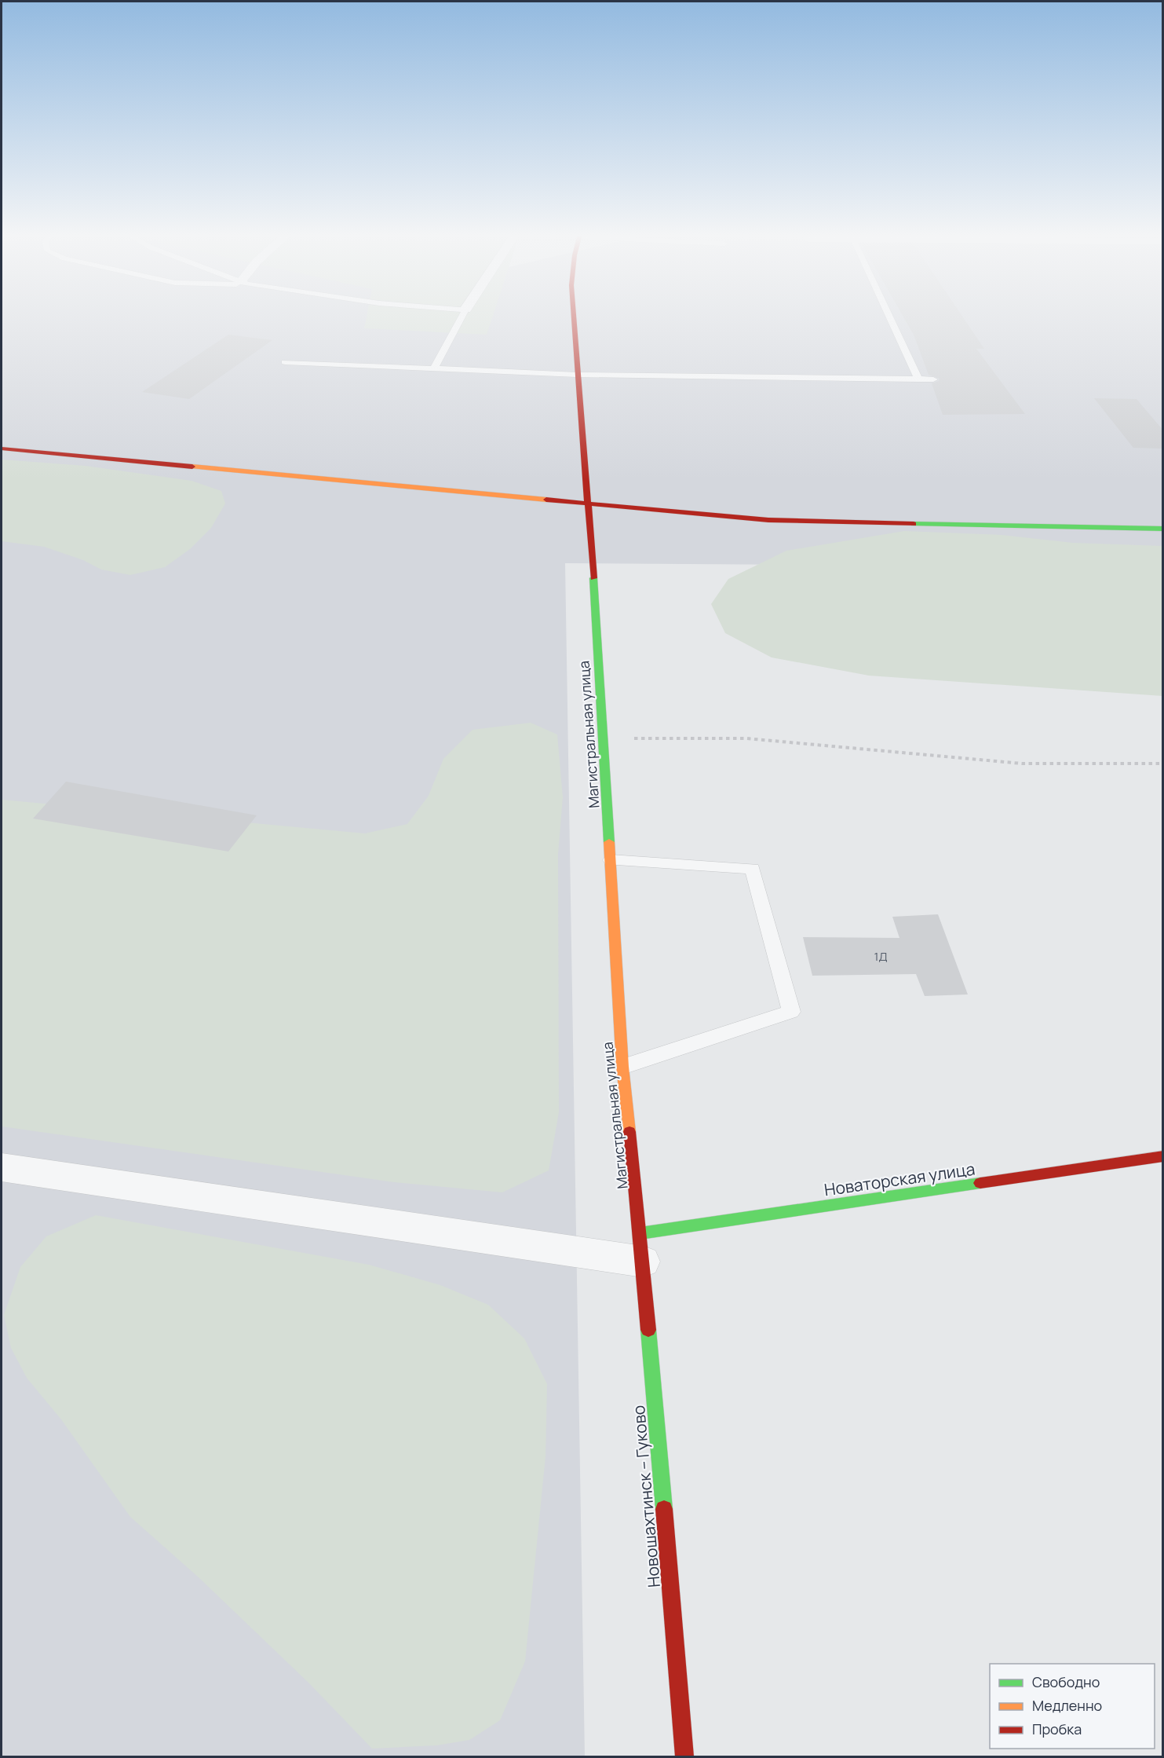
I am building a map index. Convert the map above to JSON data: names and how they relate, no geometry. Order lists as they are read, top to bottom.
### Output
{
  "streets": {
    "main road": ["Магистральная улица", "Новаторская улица", "Новошахтинск – Гуково"]
  },
  "crossings": [
    ["Магистральная улица", "Новаторская улица"],
    ["Магистральная улица", "Новошахтинск – Гуково"],
    ["Новаторская улица", "Новошахтинск – Гуково"]
  ],
  "house_numbers": ["1Д"],
  "legend": ["Свободно", "Медленно", "Пробка"]
}
